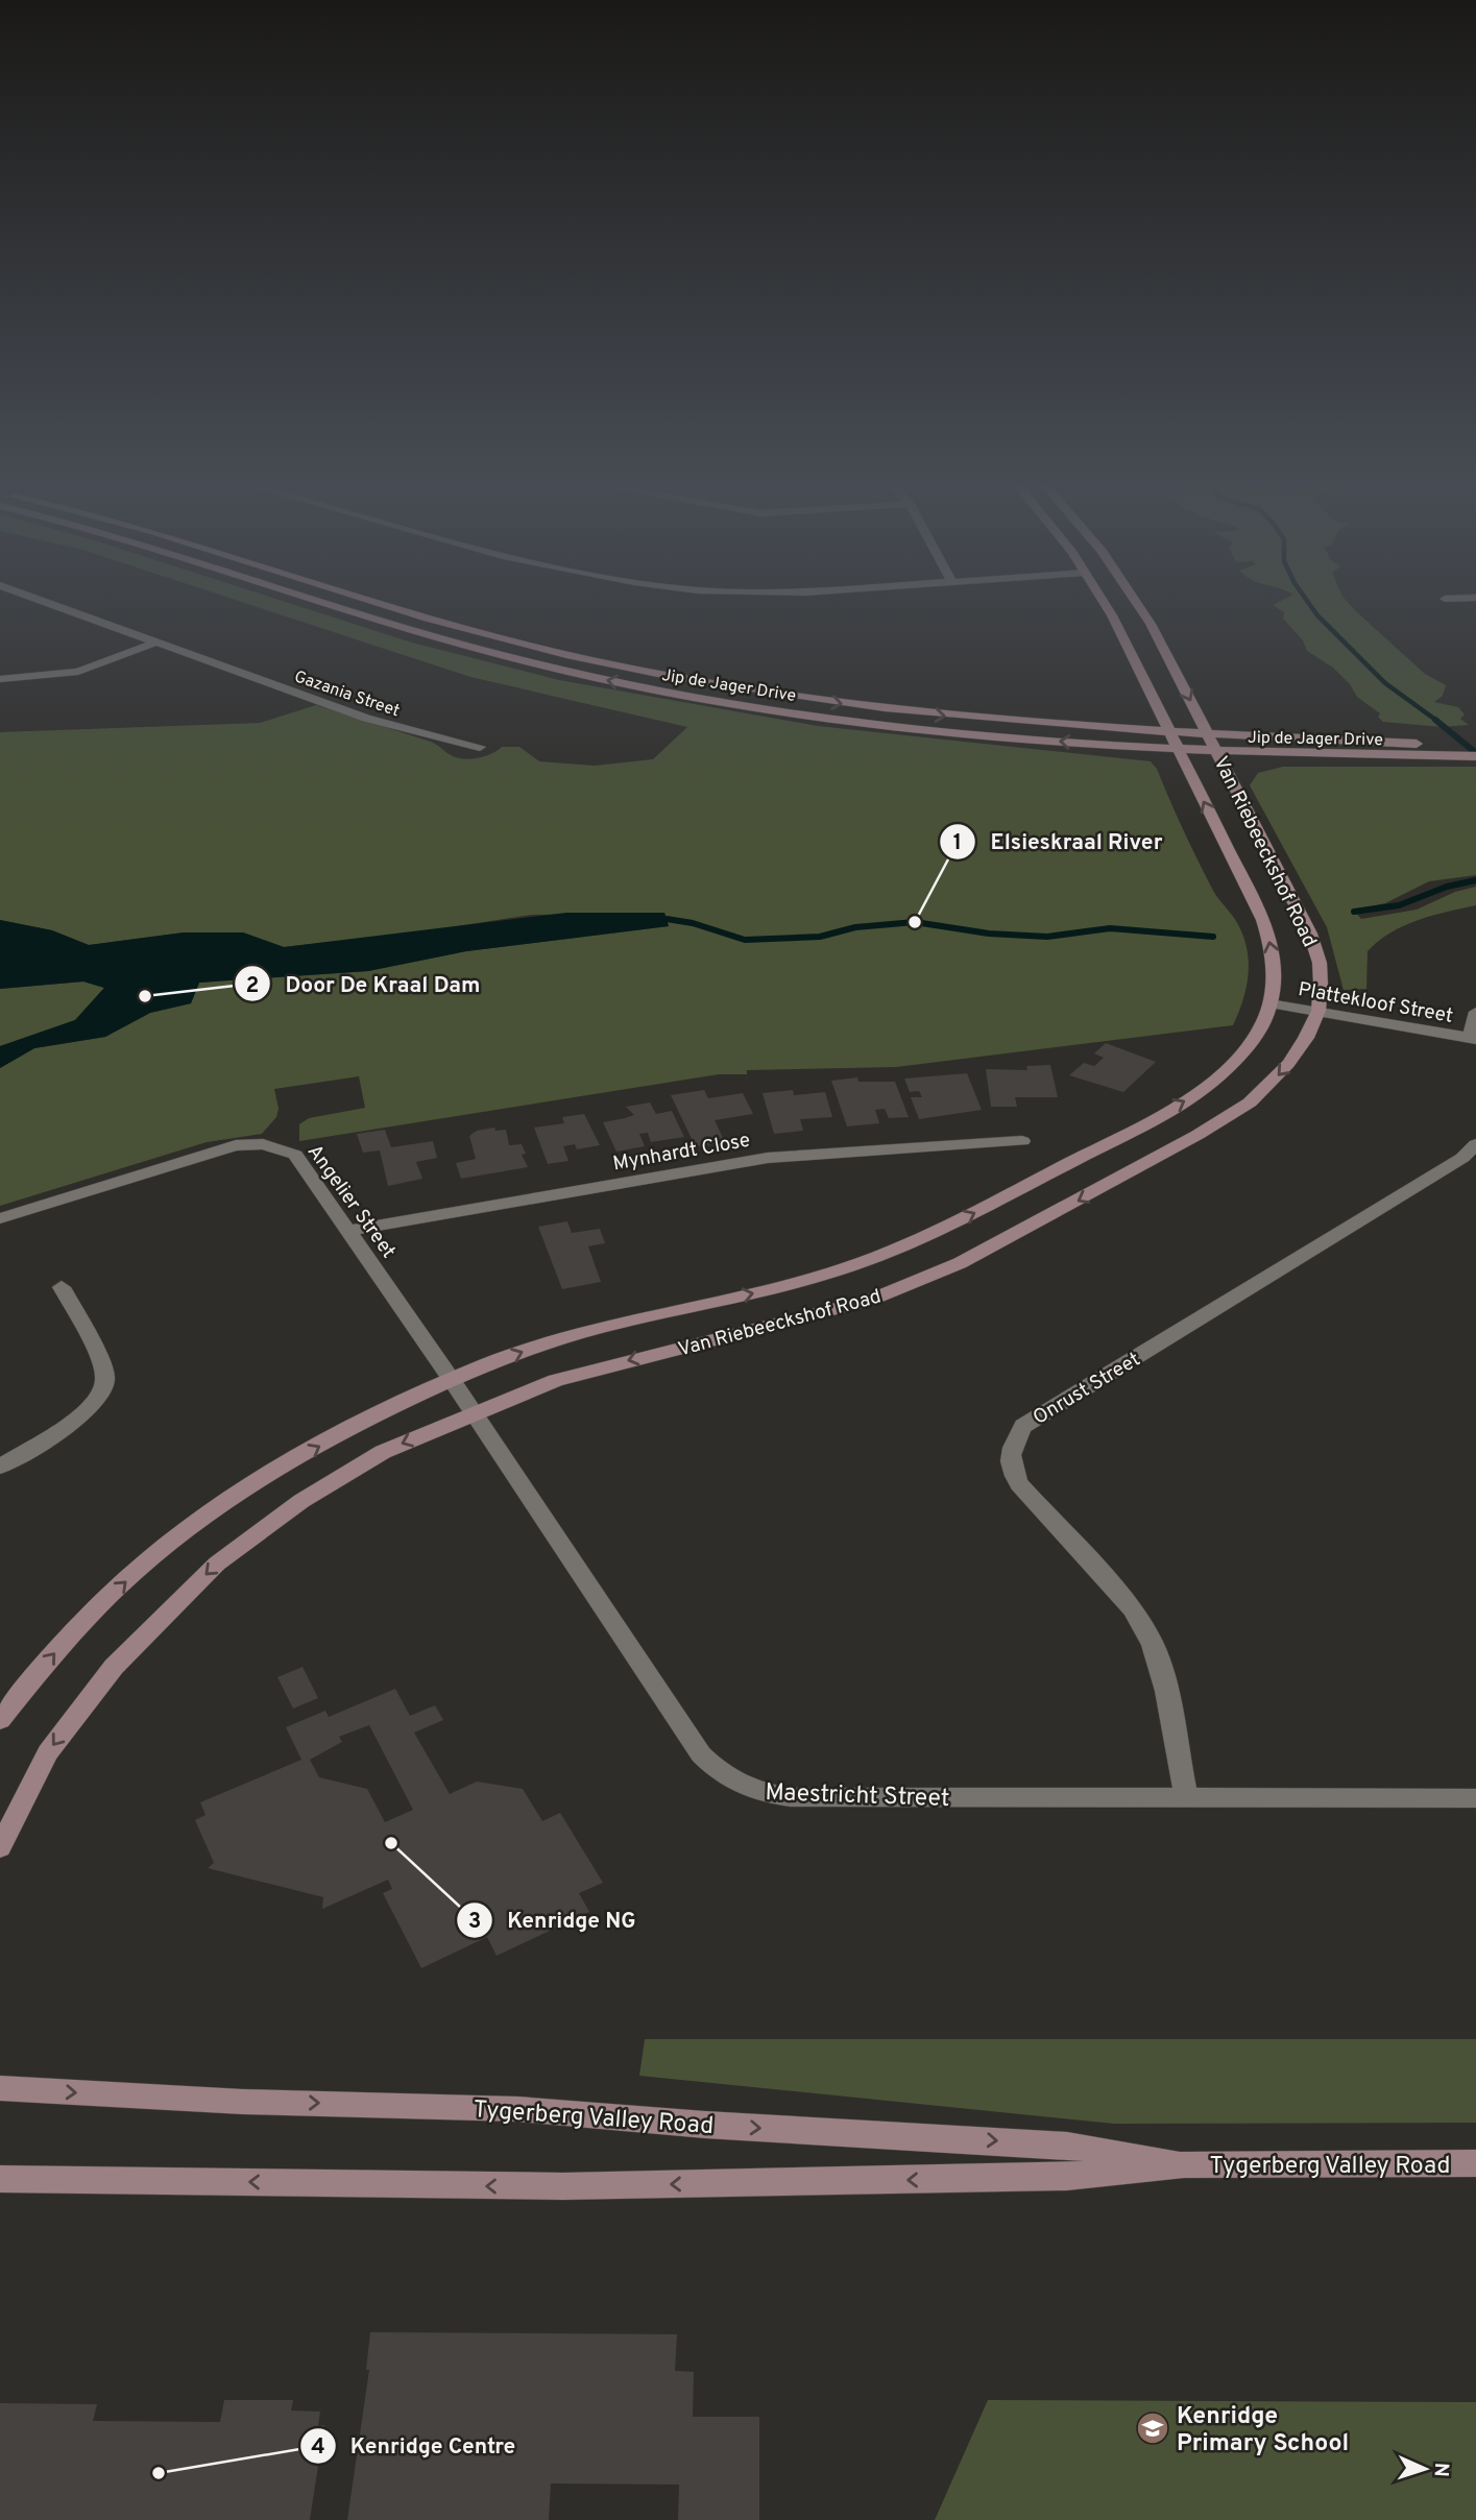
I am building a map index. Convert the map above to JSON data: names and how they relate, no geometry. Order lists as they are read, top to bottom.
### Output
{
  "streets": {
    "street": [
      "Jip de Jager Drive",
      "Gazania Street",
      "Van Riebeeckshof Road",
      "Plattekloof Street",
      "Mynhardt Close",
      "Angelier Street",
      "Onrust Street",
      "Maestricht Street",
      "Tygerberg Valley Road"
    ]
  },
  "crossings": [
    ["Jip de Jager Drive", "Van Riebeeckshof Road"],
    ["Van Riebeeckshof Road", "Plattekloof Street"],
    ["Van Riebeeckshof Road", "Angelier Street"],
    ["Van Riebeeckshof Road", "Maestricht Street"],
    ["Mynhardt Close", "Angelier Street"],
    ["Angelier Street", "Maestricht Street"],
    ["Onrust Street", "Maestricht Street"]
  ],
  "places": {
    "other": [
      "Elsieskraal River",
      "Door De Kraal Dam",
      "Kenridge NG",
      "Kenridge Centre"
    ],
    "school or university": ["Kenridge Primary School"]
  },
  "north": "right"
}
